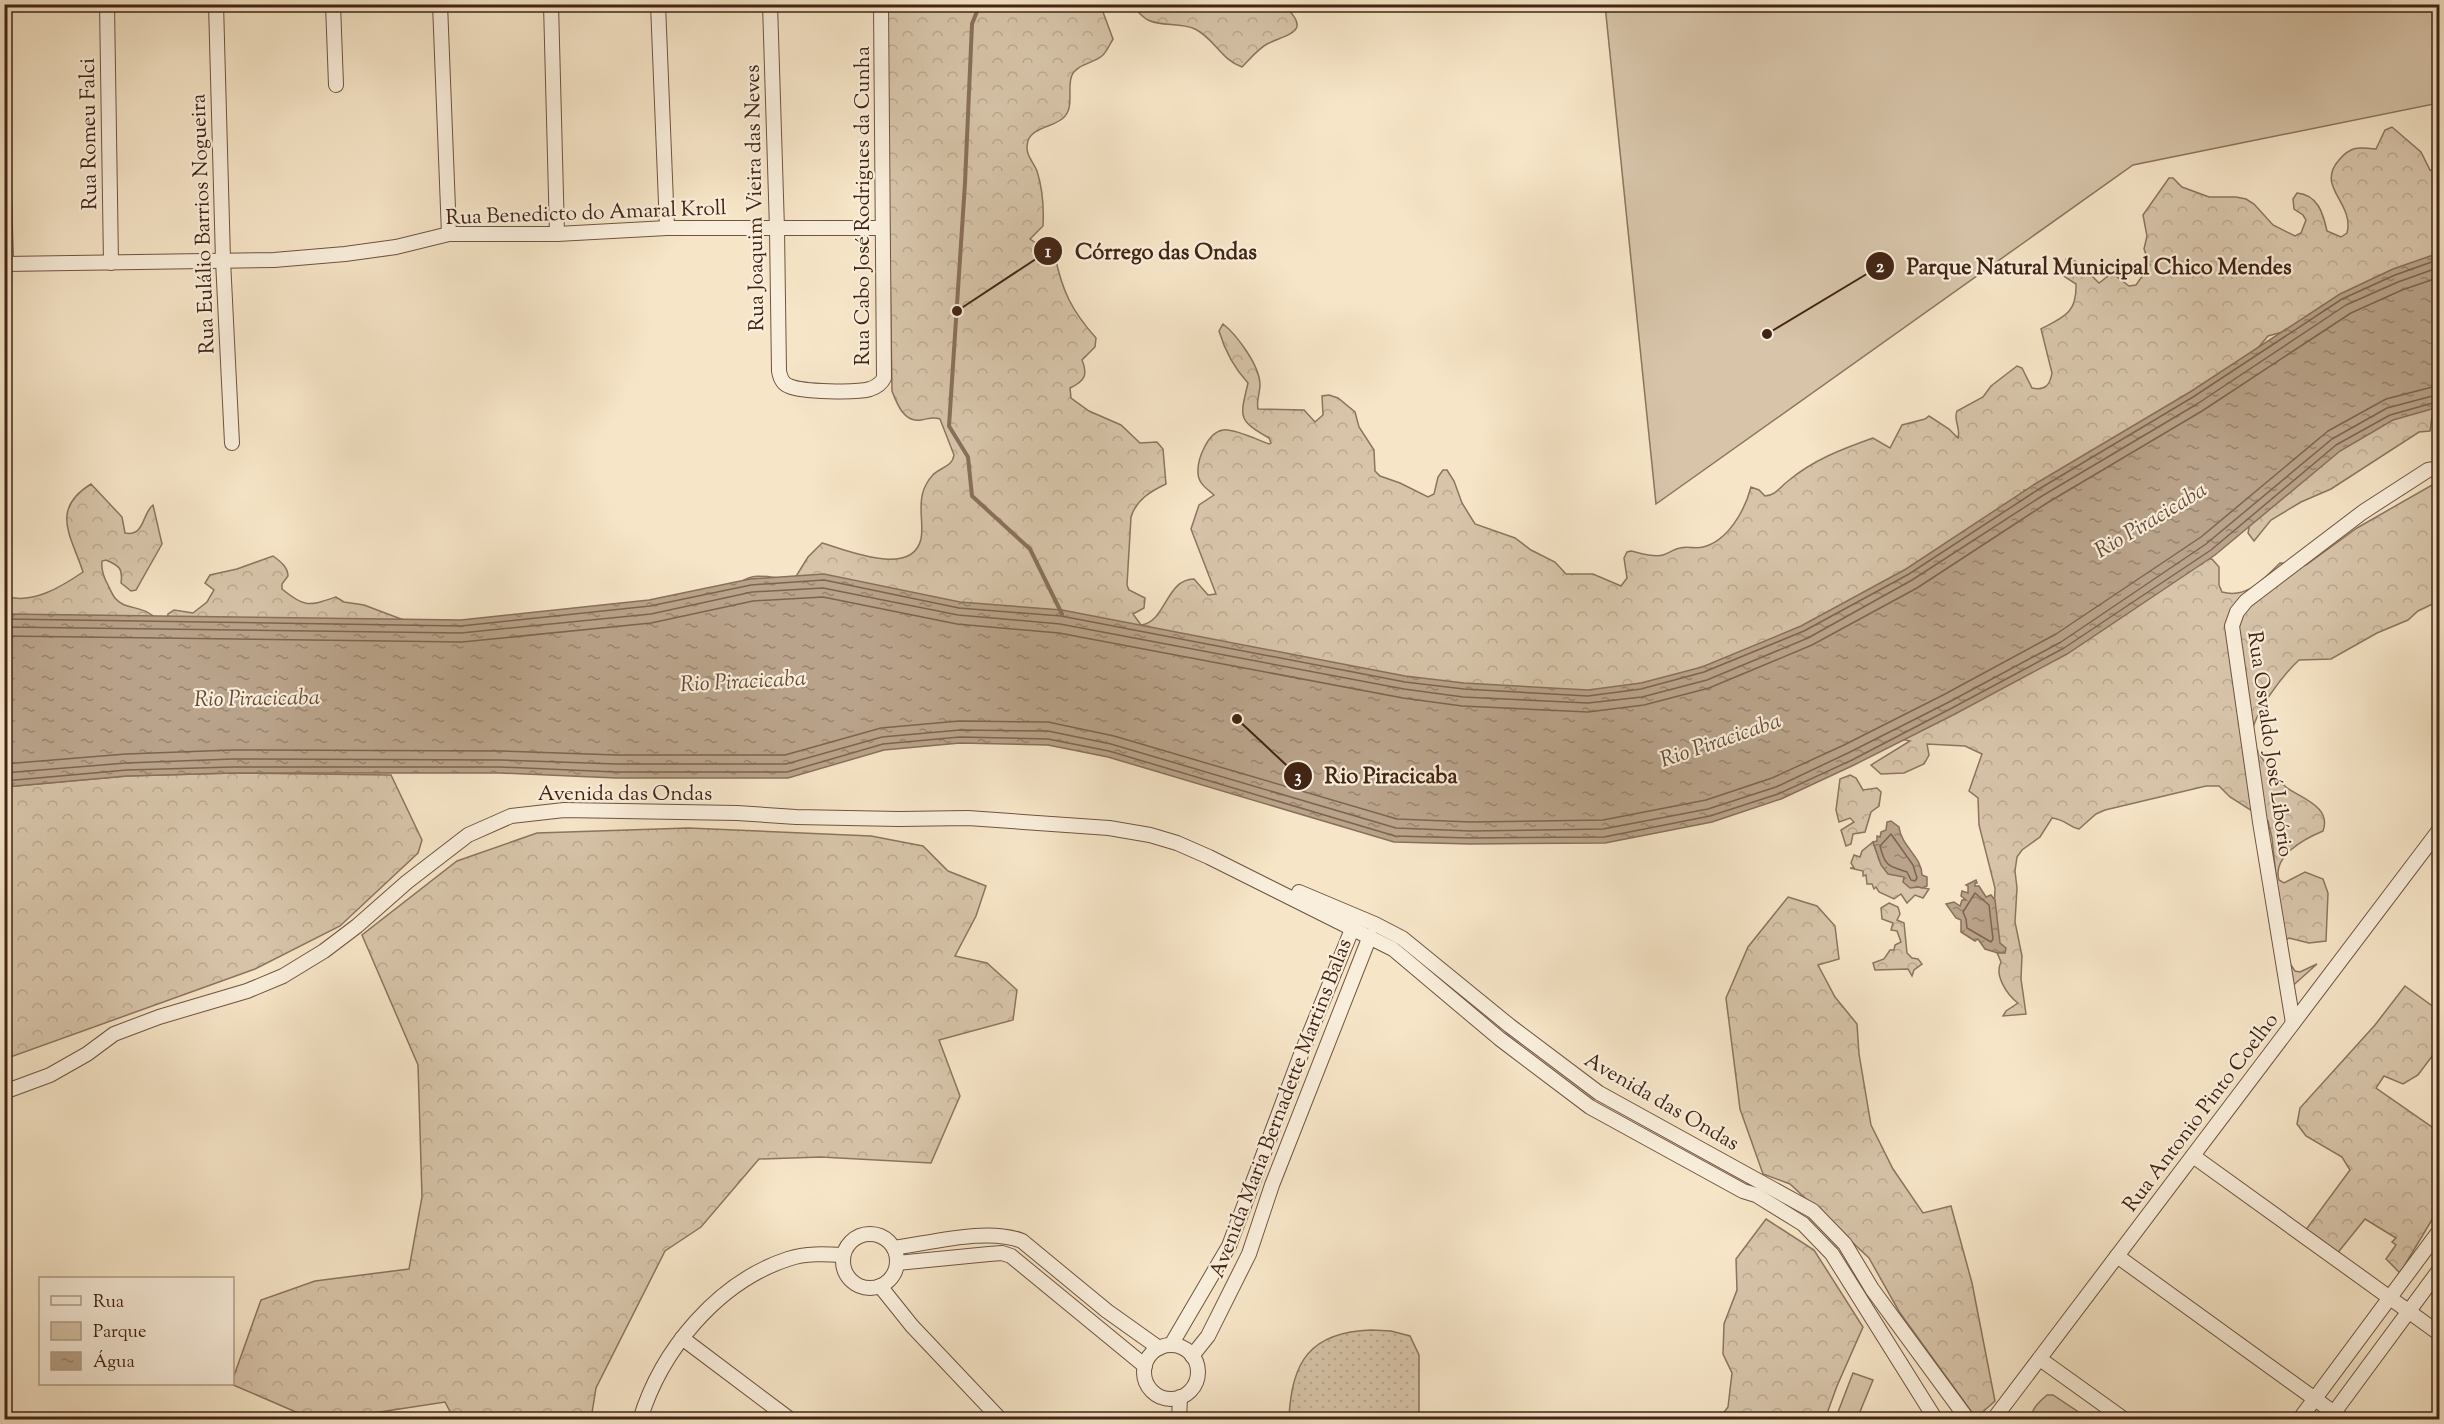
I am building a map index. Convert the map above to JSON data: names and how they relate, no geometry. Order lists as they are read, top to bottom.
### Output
{
  "streets": {
    "street": [
      "Rua Romeu Falci",
      "Rua Joaquim Vieira das Neves",
      "Rua Cabo José Rodrigues da Cunha",
      "Rua Benedicto do Amaral Kroll",
      "Rua Eulálio Barrios Nogueira",
      "Rua Osvaldo José Libório",
      "Avenida das Ondas",
      "Avenida Maria Bernadette Martins Balas",
      "Rua Antonio Pinto Coelho"
    ]
  },
  "crossings": [
    ["Rua Romeu Falci", "Rua Benedicto do Amaral Kroll"],
    ["Rua Joaquim Vieira das Neves", "Rua Cabo José Rodrigues da Cunha"],
    ["Rua Joaquim Vieira das Neves", "Rua Benedicto do Amaral Kroll"],
    ["Rua Cabo José Rodrigues da Cunha", "Rua Benedicto do Amaral Kroll"],
    ["Rua Benedicto do Amaral Kroll", "Rua Eulálio Barrios Nogueira"],
    ["Rua Osvaldo José Libório", "Rua Antonio Pinto Coelho"],
    ["Avenida das Ondas", "Avenida Maria Bernadette Martins Balas"]
  ],
  "water": ["Rio Piracicaba"],
  "places": ["Córrego das Ondas", "Parque Natural Municipal Chico Mendes", "Rio Piracicaba"],
  "legend": ["Rua", "Parque", "Água"]
}
